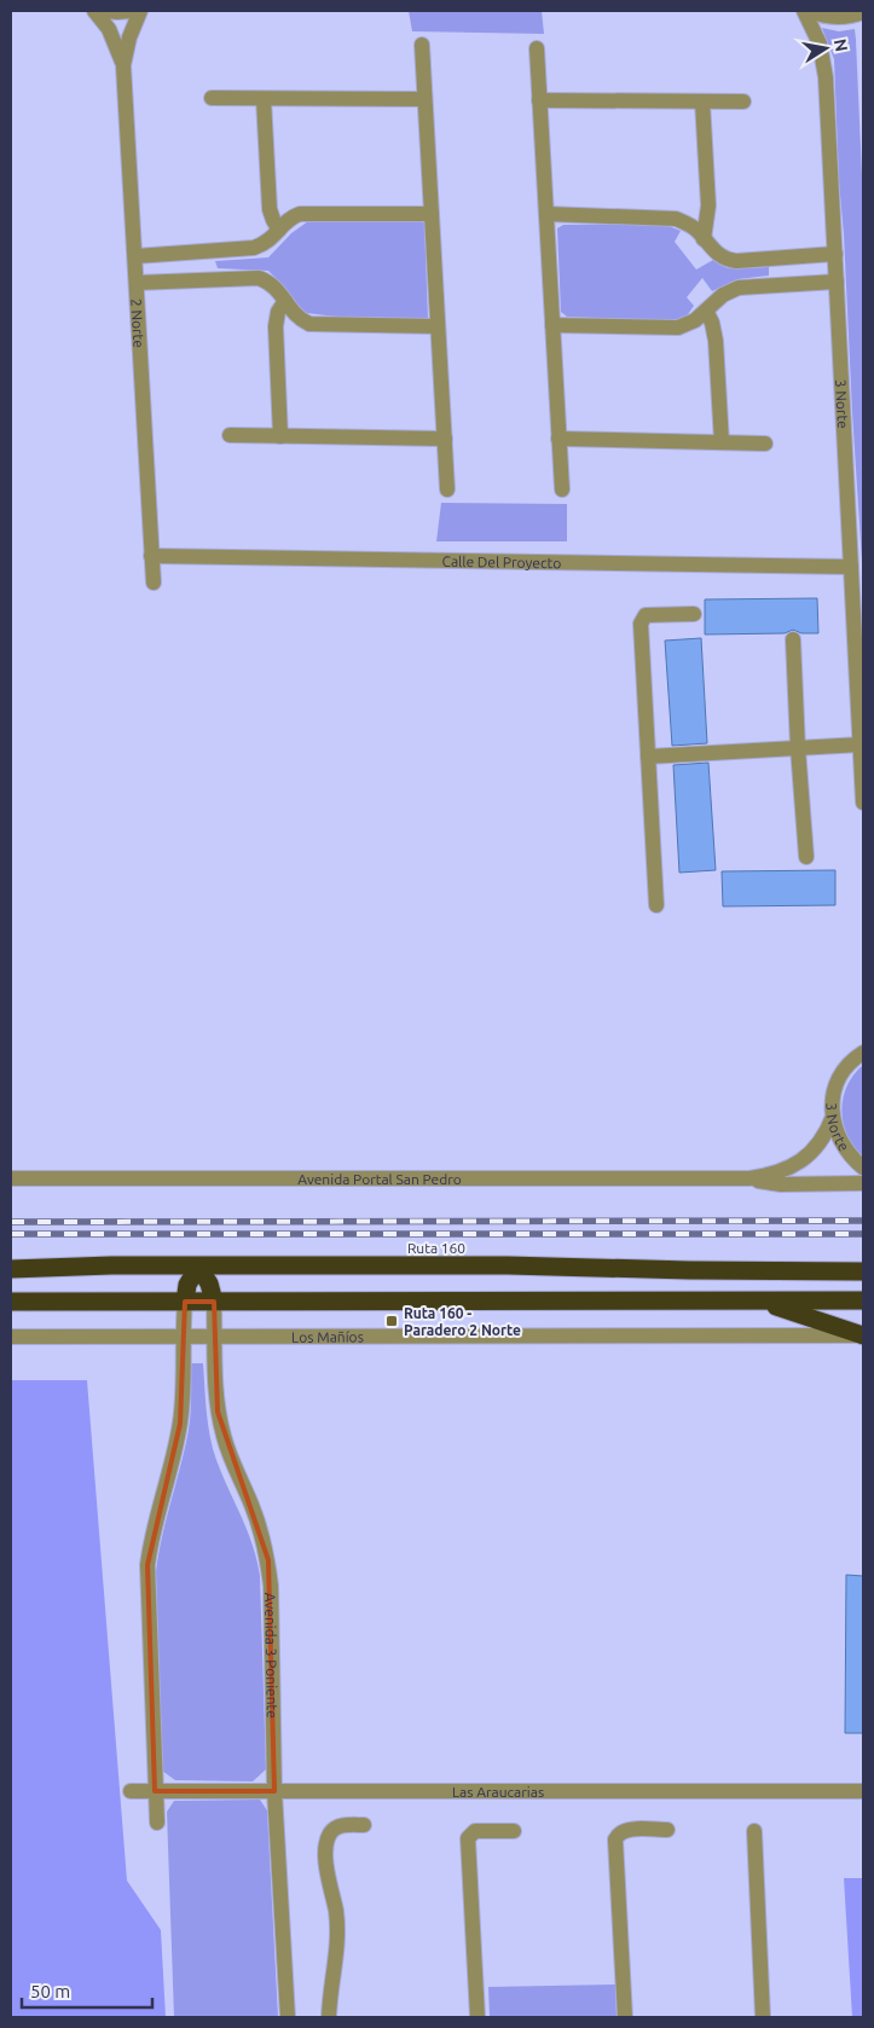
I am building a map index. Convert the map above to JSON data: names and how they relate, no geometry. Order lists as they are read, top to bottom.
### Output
{
  "streets": {
    "highway": ["Ruta 160"],
    "street": [
      "2 Norte",
      "3 Norte",
      "Calle Del Proyecto",
      "Avenida Portal San Pedro",
      "Los Mañíos",
      "Avenida 3 Poniente",
      "Las Araucarias"
    ]
  },
  "crossings": [
    ["2 Norte", "Calle Del Proyecto"],
    ["3 Norte", "Calle Del Proyecto"],
    ["3 Norte", "Avenida Portal San Pedro"],
    ["Los Mañíos", "Avenida 3 Poniente"],
    ["Avenida 3 Poniente", "Las Araucarias"]
  ],
  "places": {
    "transit": ["Ruta 160 - Paradero 2 Norte"]
  },
  "scale_bar": "50 m",
  "north": "right"
}
